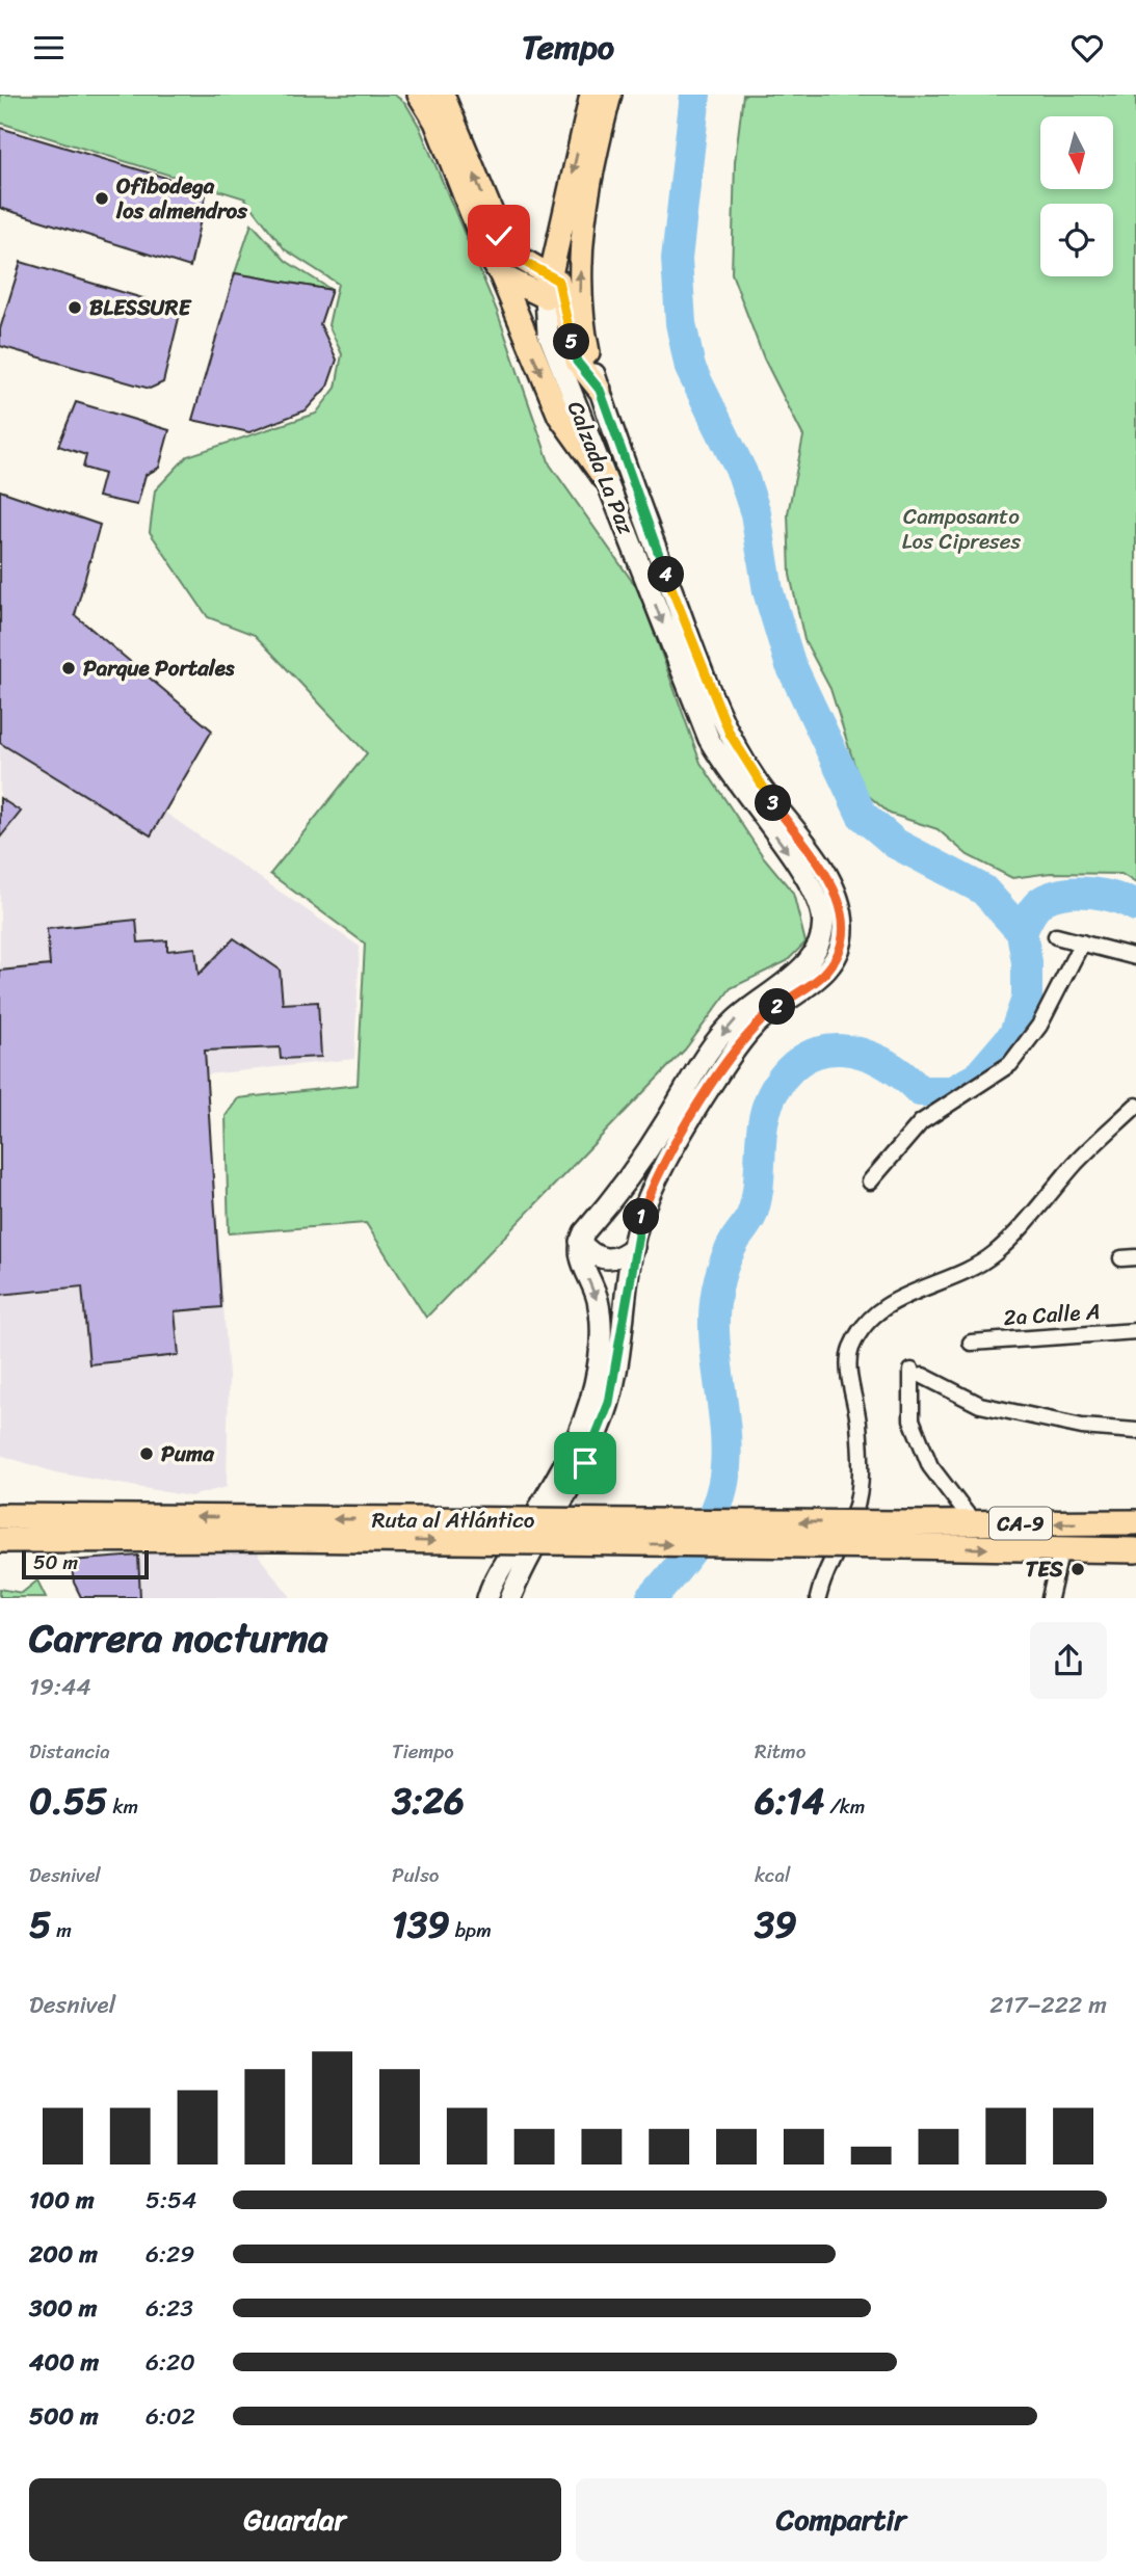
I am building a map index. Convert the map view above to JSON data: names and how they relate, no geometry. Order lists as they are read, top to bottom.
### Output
{
  "streets": {
    "highway": ["Ruta al Atlántico", "CA-9"],
    "main road": ["Calzada La Paz"],
    "street": ["2a Calle A"]
  },
  "crossings": [
    ["Ruta al Atlántico", "CA-9"]
  ],
  "parks": ["Camposanto Los Cipreses"],
  "places": [
    "Ofibodega los almendros",
    "BLESSURE",
    "Parque Portales",
    "Puma",
    "TES"
  ],
  "scale_bar": "50 m",
  "north": "bottom",
  "page": {
    "header": "Tempo",
    "pins": [
      "5",
      "4",
      "3",
      "2",
      "1"
    ],
    "scale": "50 m",
    "heading": ["Carrera nocturna", "19:44"],
    "stats": [
      ["Distancia", "0.55 km"],
      ["Tiempo", "3:26"],
      ["Ritmo", "6:14 /km"],
      ["Desnivel", "5 m"],
      ["Pulso", "139 bpm"],
      ["kcal", "39"]
    ],
    "chart": ["Desnivel", "217–222 m"],
    "list": [
      {
        "name": "100 m",
        "note": "5:54"
      },
      {
        "name": "200 m",
        "note": "6:29"
      },
      {
        "name": "300 m",
        "note": "6:23"
      },
      {
        "name": "400 m",
        "note": "6:20"
      },
      {
        "name": "500 m",
        "note": "6:02"
      }
    ],
    "buttons": ["Guardar", "Compartir"]
  }
}
